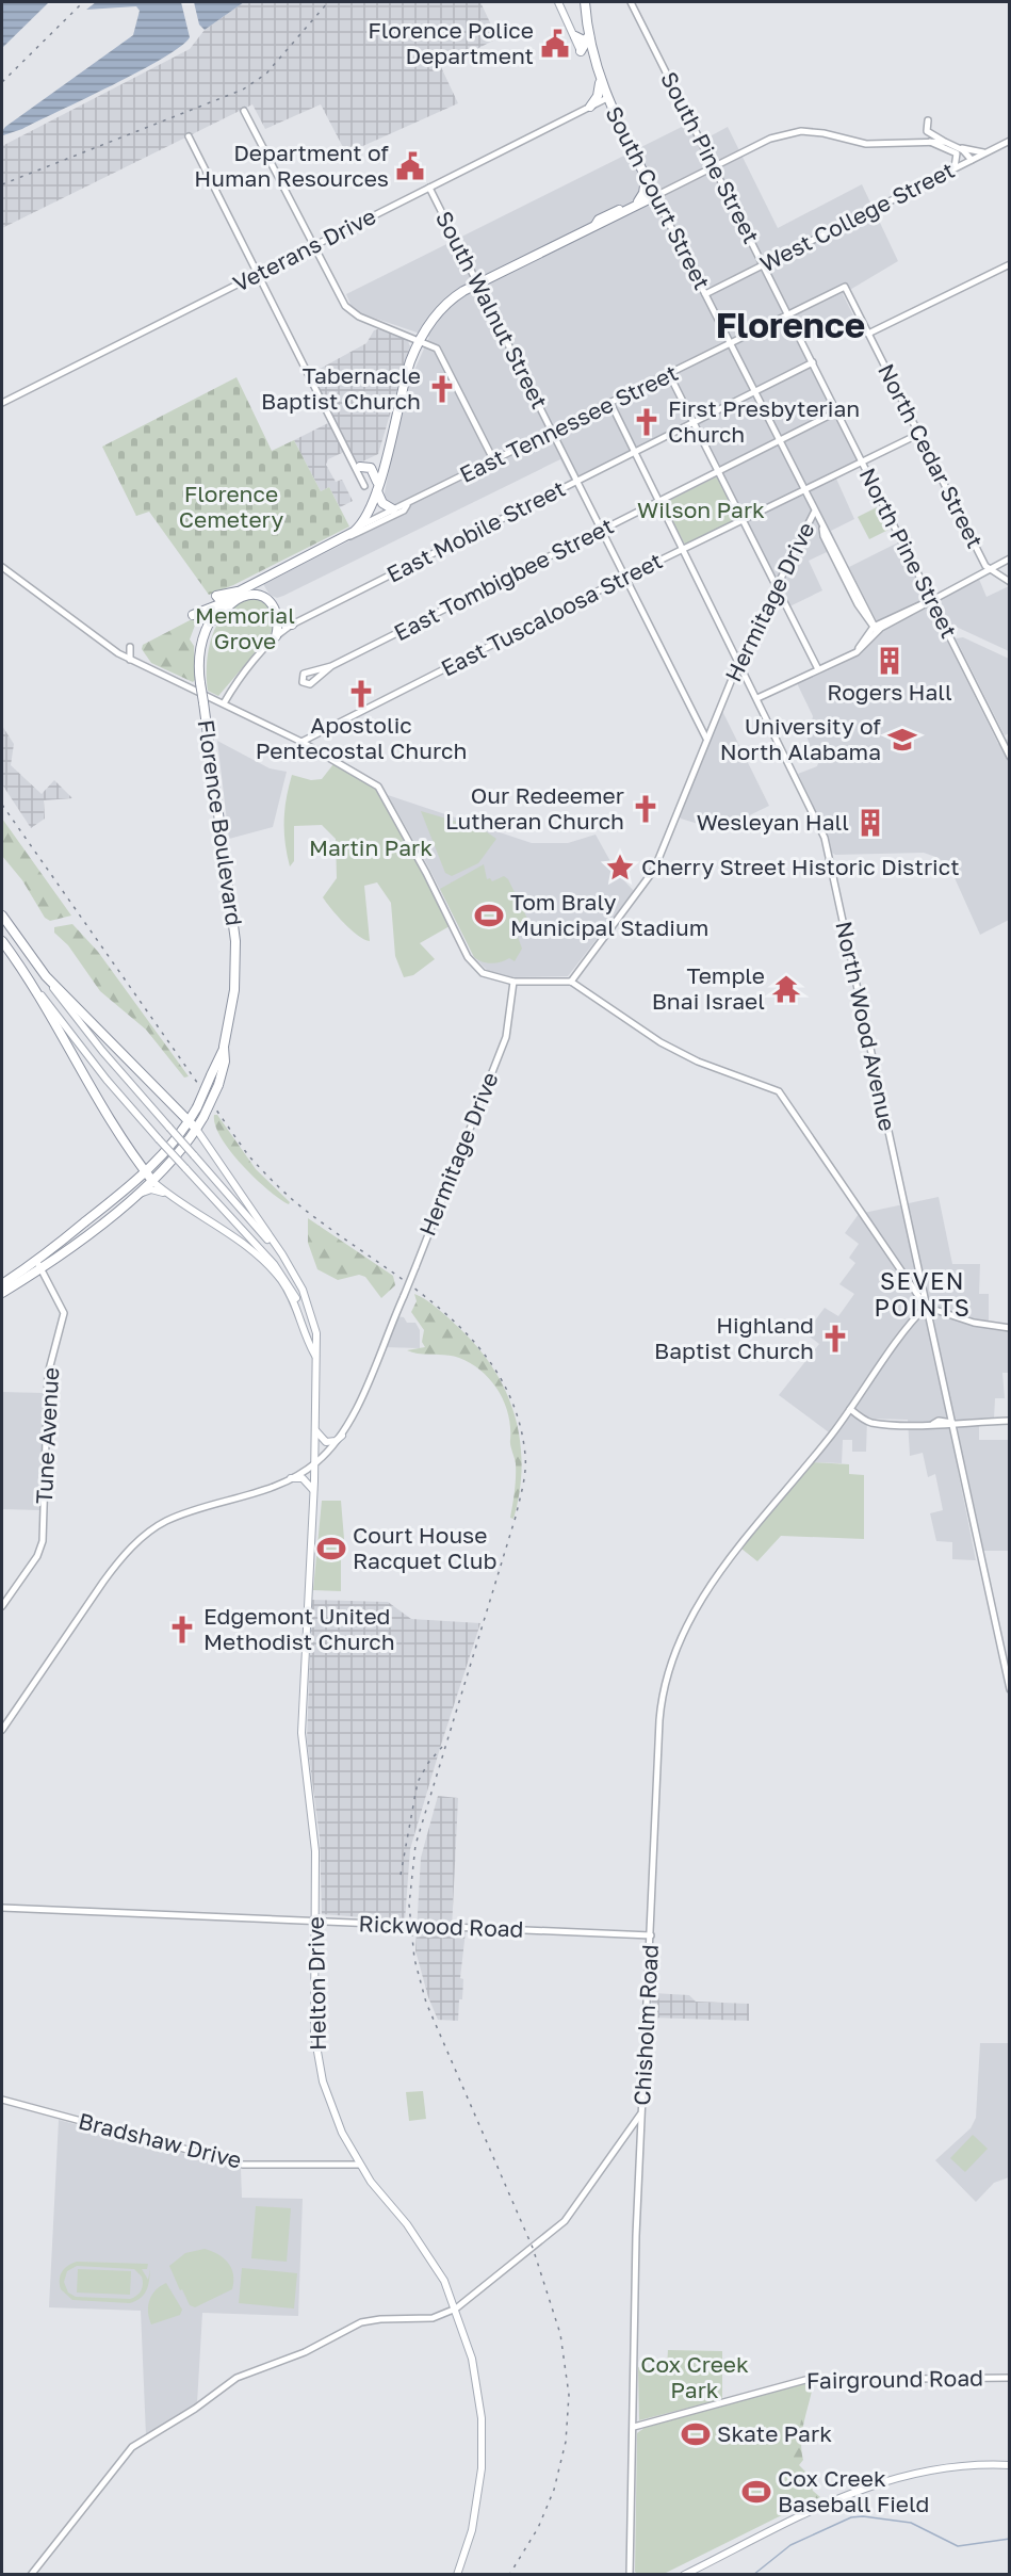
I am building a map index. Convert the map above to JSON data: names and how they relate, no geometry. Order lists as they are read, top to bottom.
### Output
{
  "streets": {
    "highway": ["South Court Street", "East Tennessee Street", "Florence Boulevard"],
    "main road": ["Helton Drive"],
    "street": [
      "South Pine Street",
      "West College Street",
      "Veterans Drive",
      "South Walnut Street",
      "North Cedar Street",
      "East Mobile Street",
      "North Pine Street",
      "East Tombigbee Street",
      "Hermitage Drive",
      "East Tuscaloosa Street",
      "North Wood Avenue",
      "Tune Avenue",
      "Rickwood Road",
      "Chisholm Road",
      "Bradshaw Drive",
      "Fairground Road"
    ]
  },
  "crossings": [
    ["South Pine Street", "West College Street"],
    ["South Pine Street", "East Tennessee Street"],
    ["South Pine Street", "North Pine Street"],
    ["South Court Street", "West College Street"],
    ["South Court Street", "Veterans Drive"],
    ["South Court Street", "East Tennessee Street"],
    ["South Court Street", "East Mobile Street"],
    ["South Court Street", "East Tombigbee Street"],
    ["South Court Street", "Hermitage Drive"],
    ["South Court Street", "East Tuscaloosa Street"],
    ["Veterans Drive", "South Walnut Street"],
    ["South Walnut Street", "East Tennessee Street"],
    ["South Walnut Street", "East Mobile Street"],
    ["South Walnut Street", "East Tombigbee Street"],
    ["South Walnut Street", "Hermitage Drive"],
    ["South Walnut Street", "East Tuscaloosa Street"],
    ["East Tennessee Street", "North Cedar Street"],
    ["East Tennessee Street", "North Pine Street"],
    ["East Tennessee Street", "Florence Boulevard"],
    ["East Tennessee Street", "North Wood Avenue"],
    ["North Cedar Street", "East Tuscaloosa Street"],
    ["East Mobile Street", "North Pine Street"],
    ["East Mobile Street", "North Wood Avenue"],
    ["North Pine Street", "East Tombigbee Street"],
    ["North Pine Street", "East Tuscaloosa Street"],
    ["East Tombigbee Street", "North Wood Avenue"],
    ["Hermitage Drive", "North Wood Avenue"],
    ["Hermitage Drive", "Helton Drive"],
    ["East Tuscaloosa Street", "North Wood Avenue"],
    ["Florence Boulevard", "Tune Avenue"],
    ["North Wood Avenue", "Chisholm Road"],
    ["Rickwood Road", "Helton Drive"],
    ["Rickwood Road", "Chisholm Road"],
    ["Helton Drive", "Bradshaw Drive"],
    ["Chisholm Road", "Fairground Road"]
  ],
  "districts": ["Florence", "SEVEN POINTS"],
  "parks": [
    "Florence Cemetery",
    "Wilson Park",
    "Memorial Grove",
    "Martin Park",
    "Cox Creek Park"
  ],
  "places": {
    "public building": ["Florence Police Department", "Department of Human Resources"],
    "church": [
      "Tabernacle Baptist Church",
      "First Presbyterian Church",
      "Apostolic Pentecostal Church",
      "Our Redeemer Lutheran Church",
      "Highland Baptist Church",
      "Edgemont United Methodist Church"
    ],
    "building": ["Rogers Hall", "Wesleyan Hall"],
    "school or university": ["University of North Alabama"],
    "place": ["Cherry Street Historic District"],
    "sports": [
      "Tom Braly Municipal Stadium",
      "Court House Racquet Club",
      "Skate Park",
      "Cox Creek Baseball Field"
    ],
    "temple": ["Temple Bnai Israel"]
  }
}
